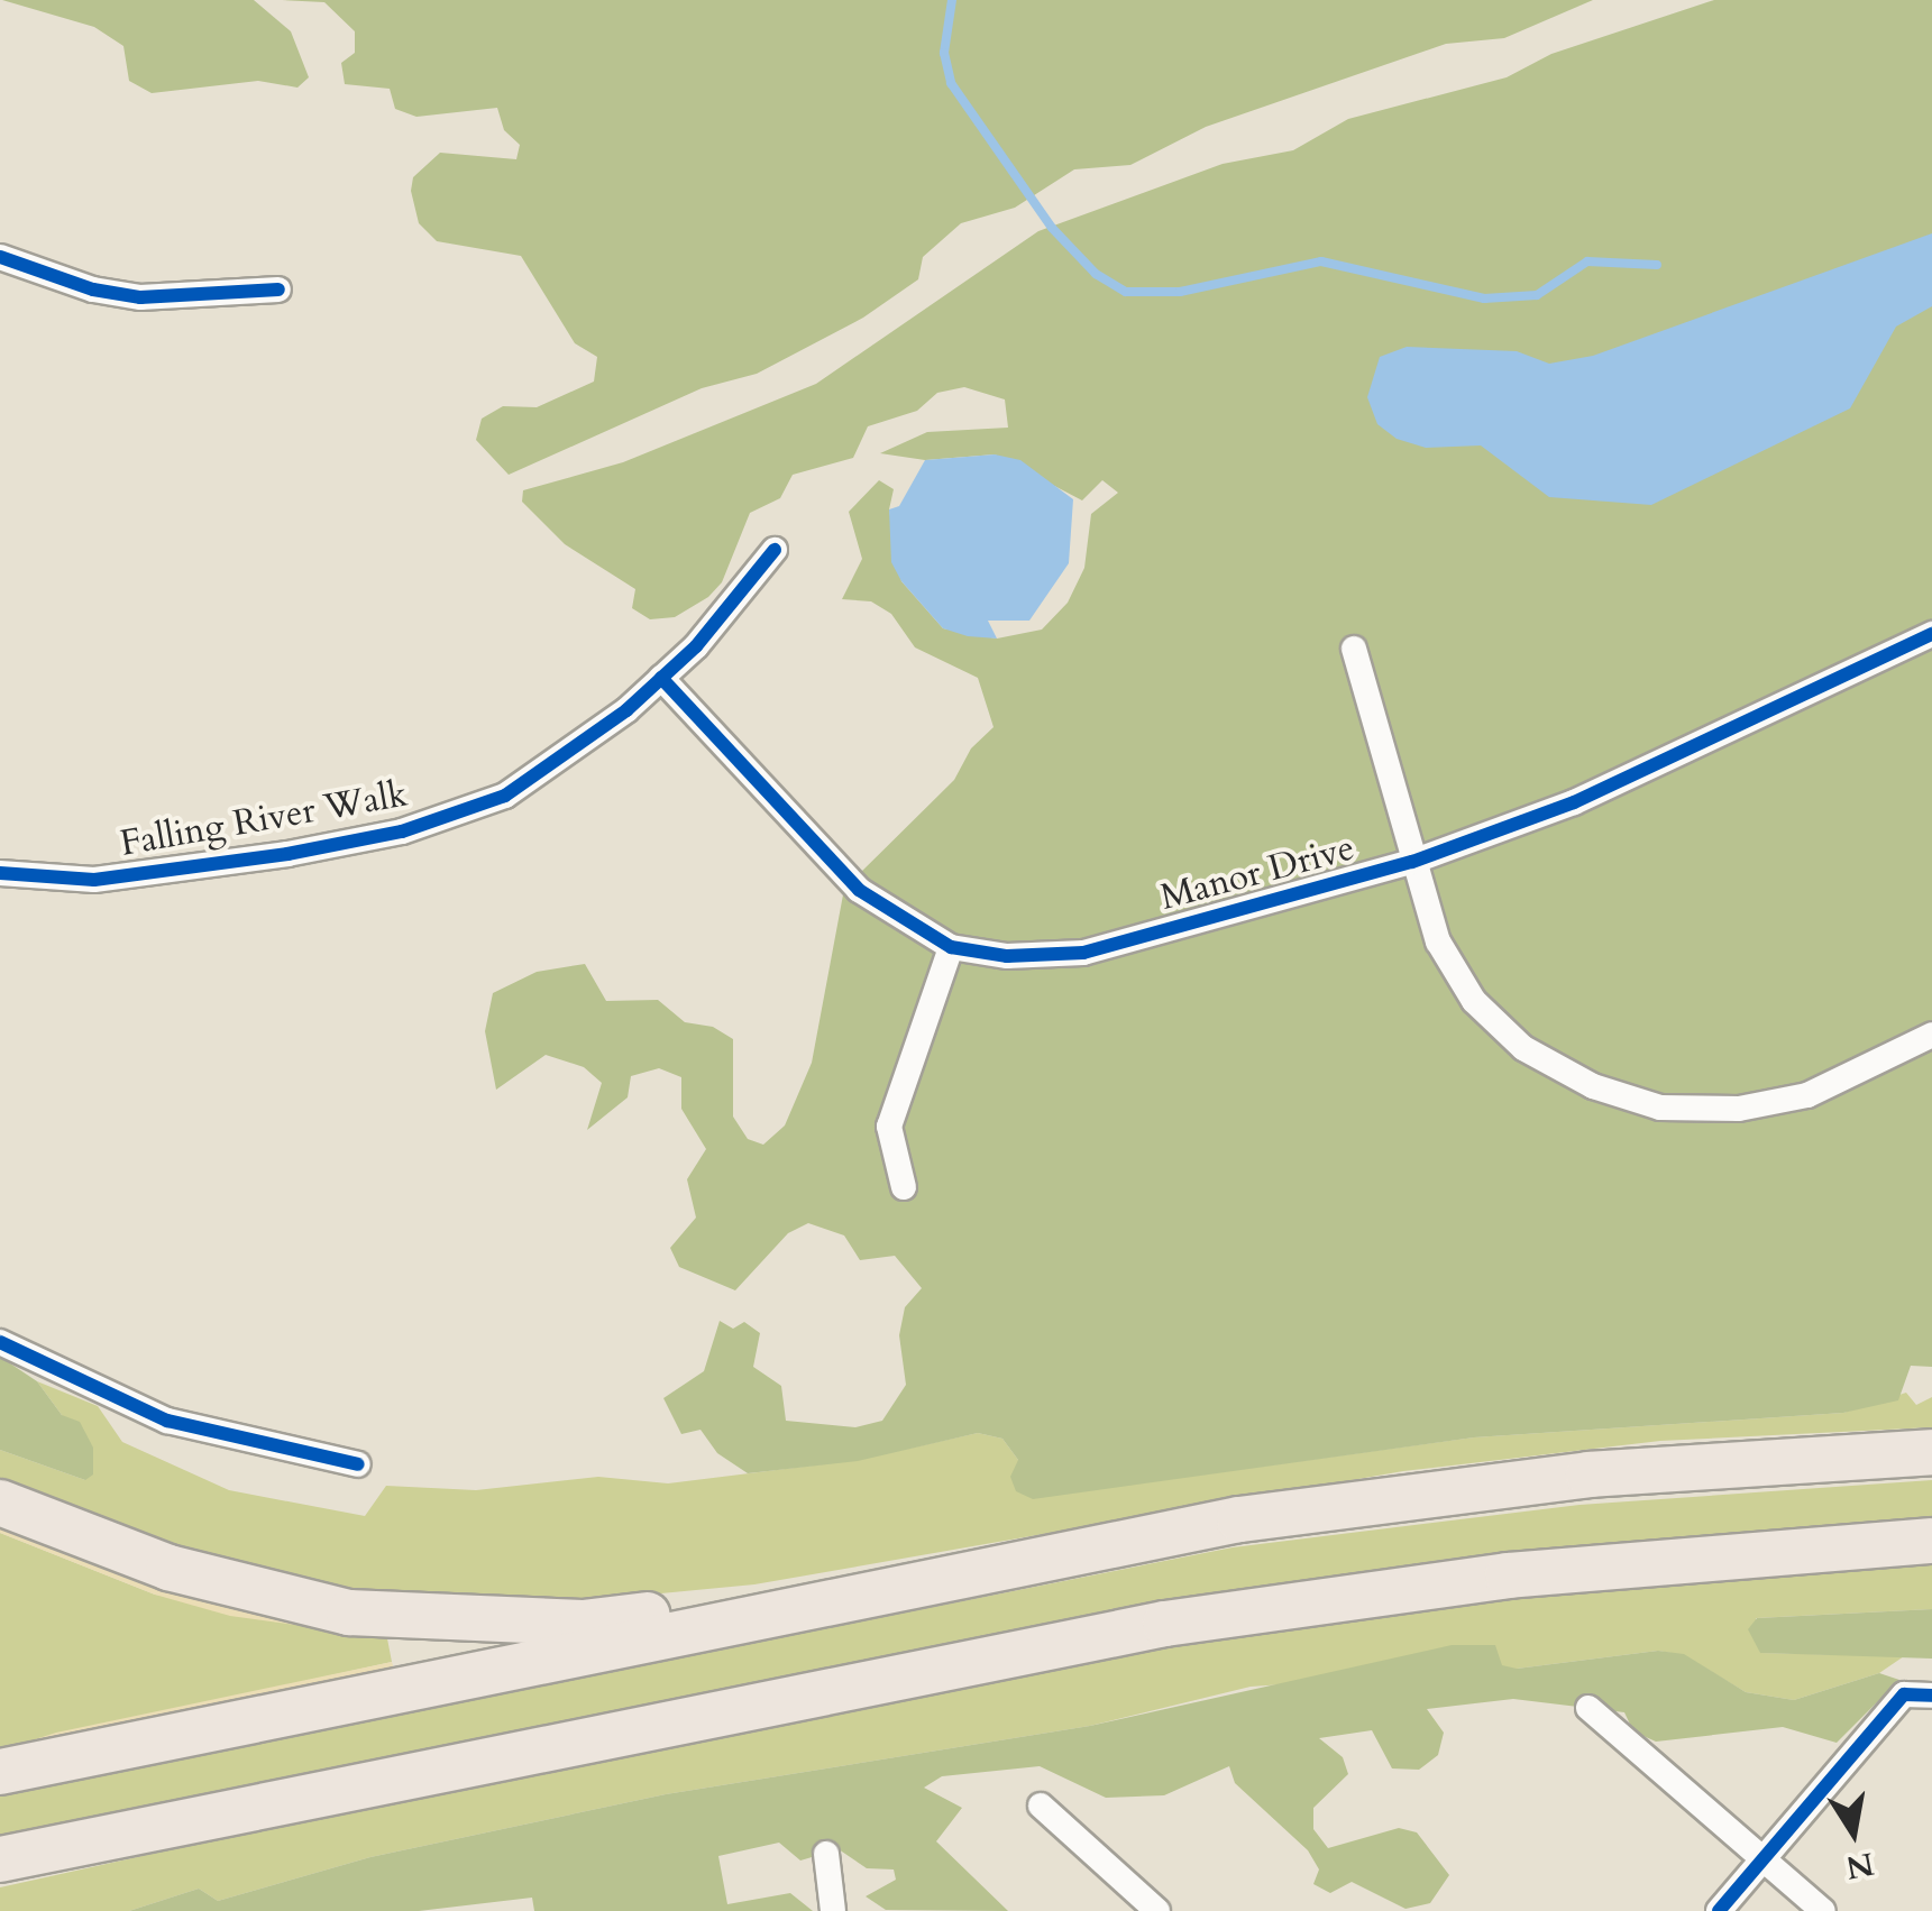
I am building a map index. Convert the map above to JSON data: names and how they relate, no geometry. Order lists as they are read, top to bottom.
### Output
{
  "streets": {
    "street": ["Falling River Walk", "Manor Drive"]
  },
  "crossings": [
    ["Falling River Walk", "Manor Drive"]
  ],
  "north": "bottom"
}
